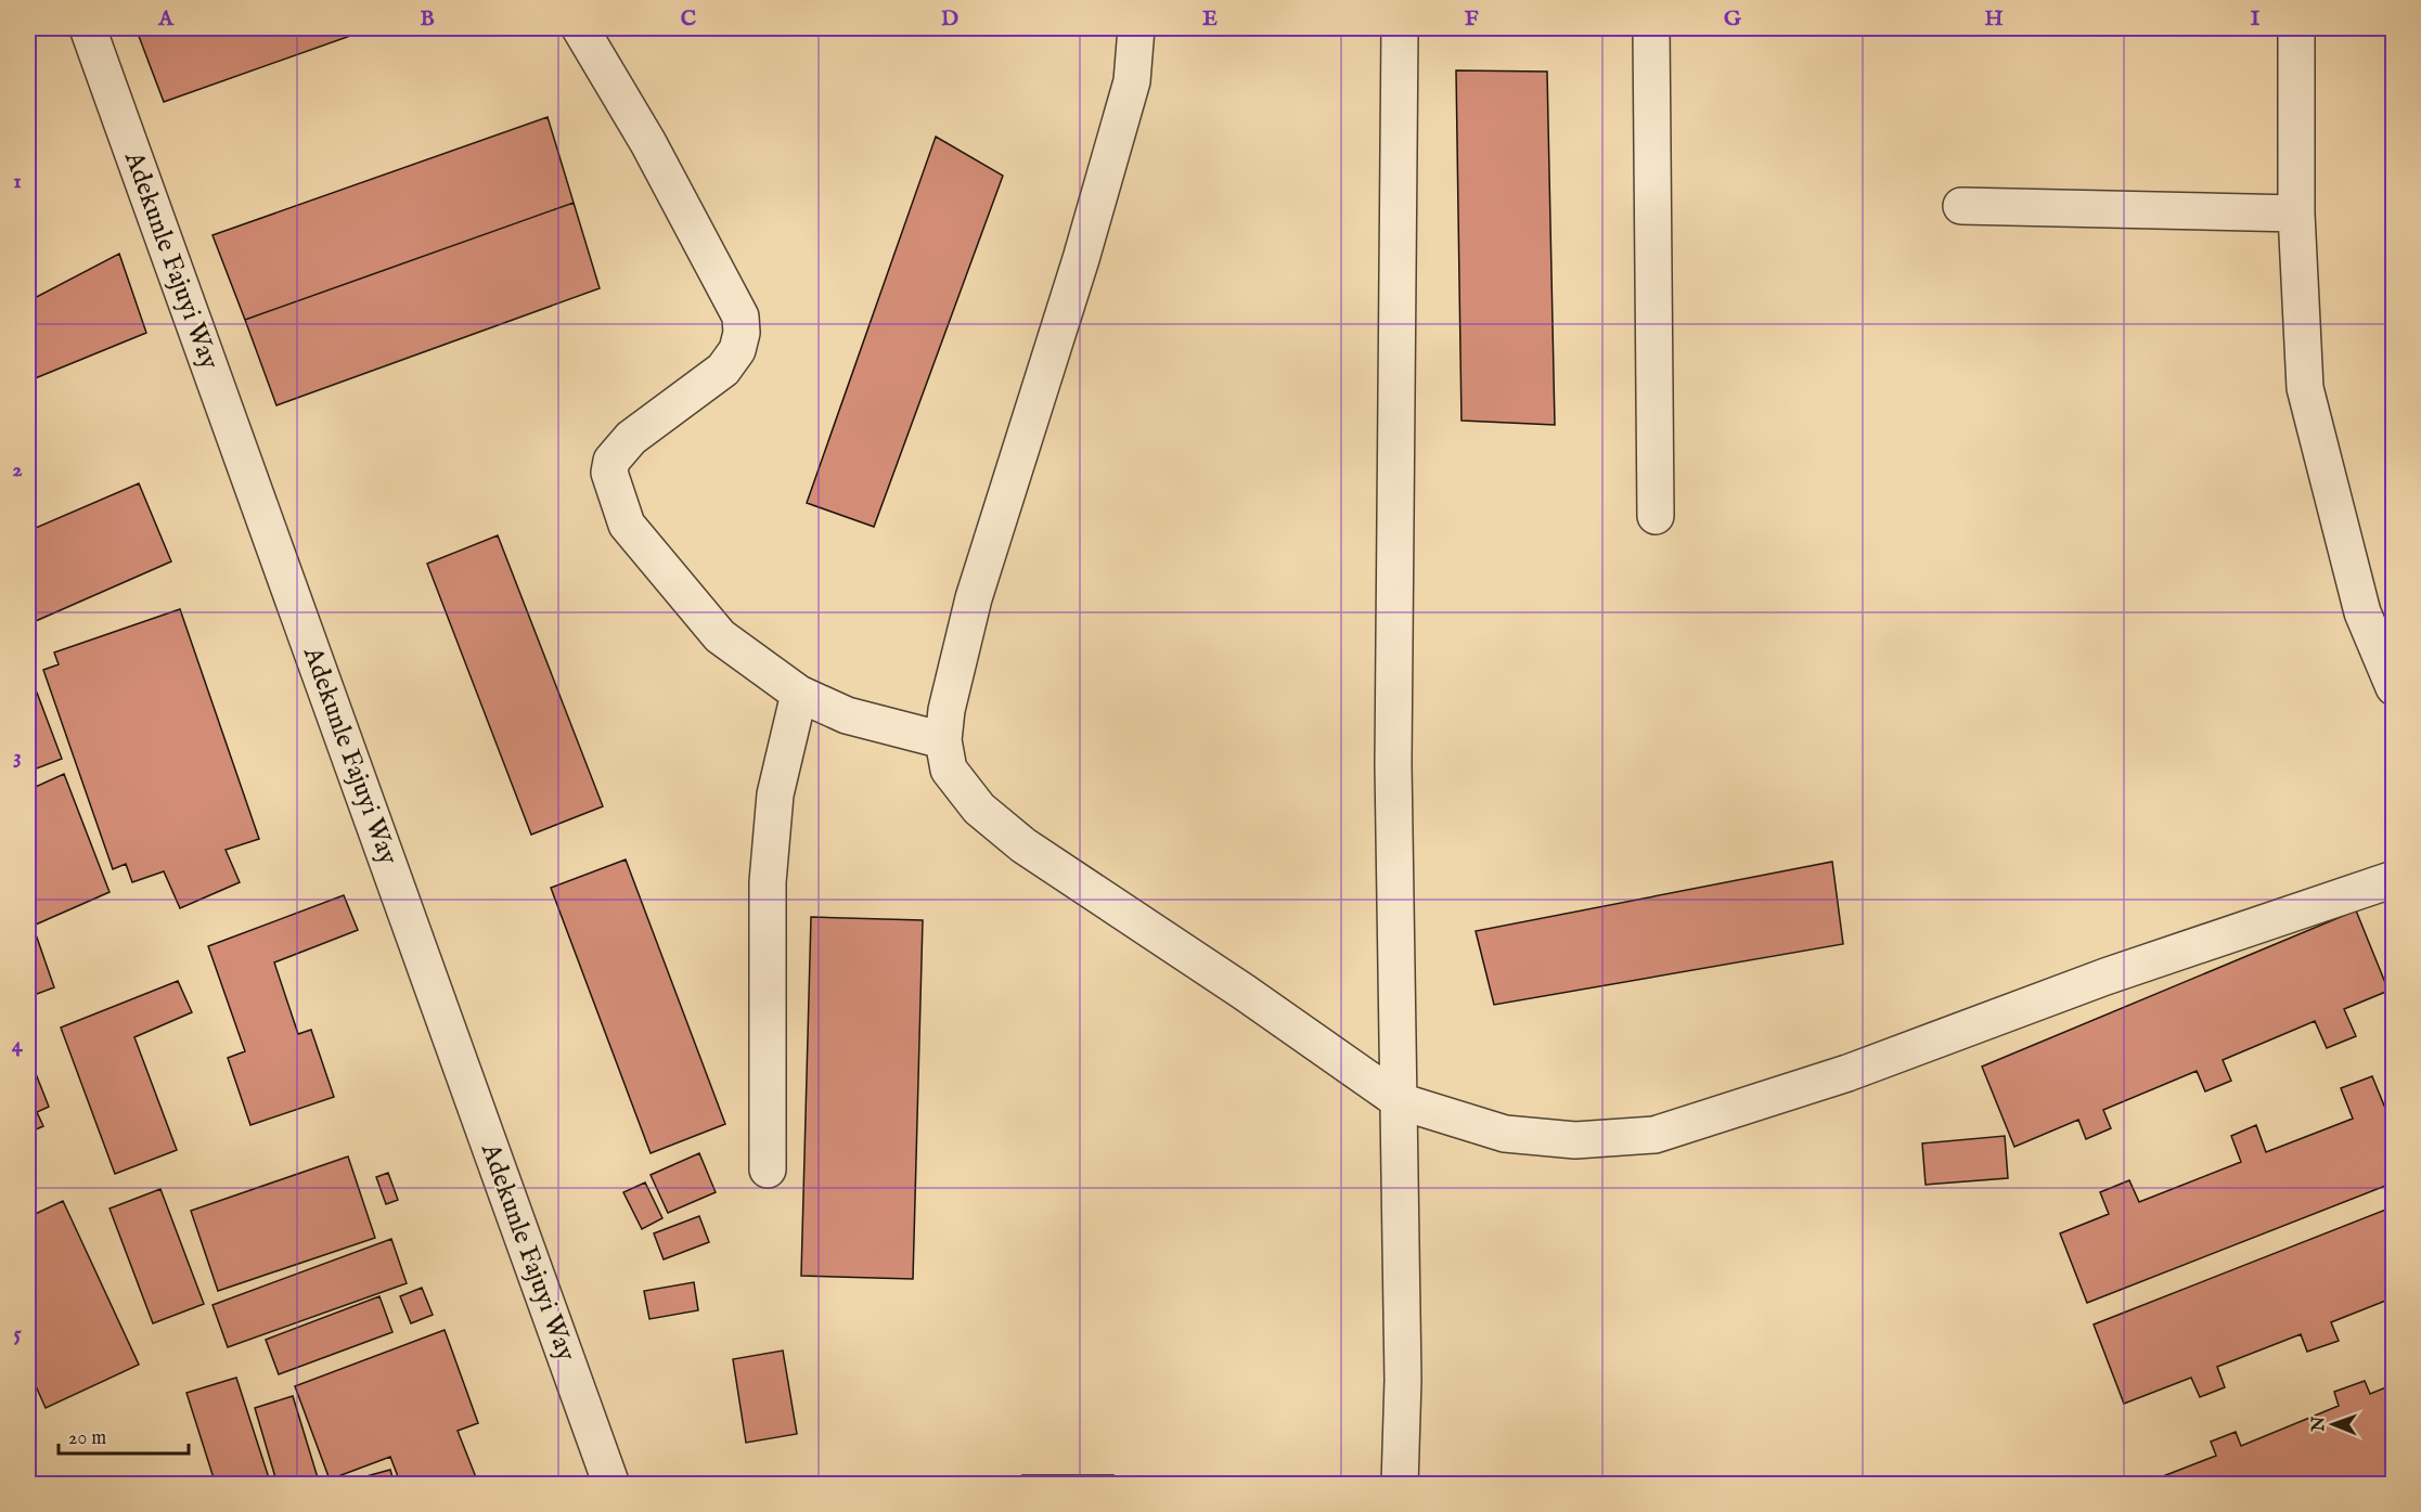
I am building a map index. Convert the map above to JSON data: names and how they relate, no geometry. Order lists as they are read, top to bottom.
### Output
{
  "streets": {
    "street": ["Adekunle Fajuyi Way"]
  },
  "scale_bar": "20 m",
  "north": "left",
  "grid": {
    "columns": [
      "A",
      "B",
      "C",
      "D",
      "E",
      "F",
      "G",
      "H",
      "I"
    ],
    "rows": [
      "1",
      "2",
      "3",
      "4",
      "5"
    ]
  }
}
